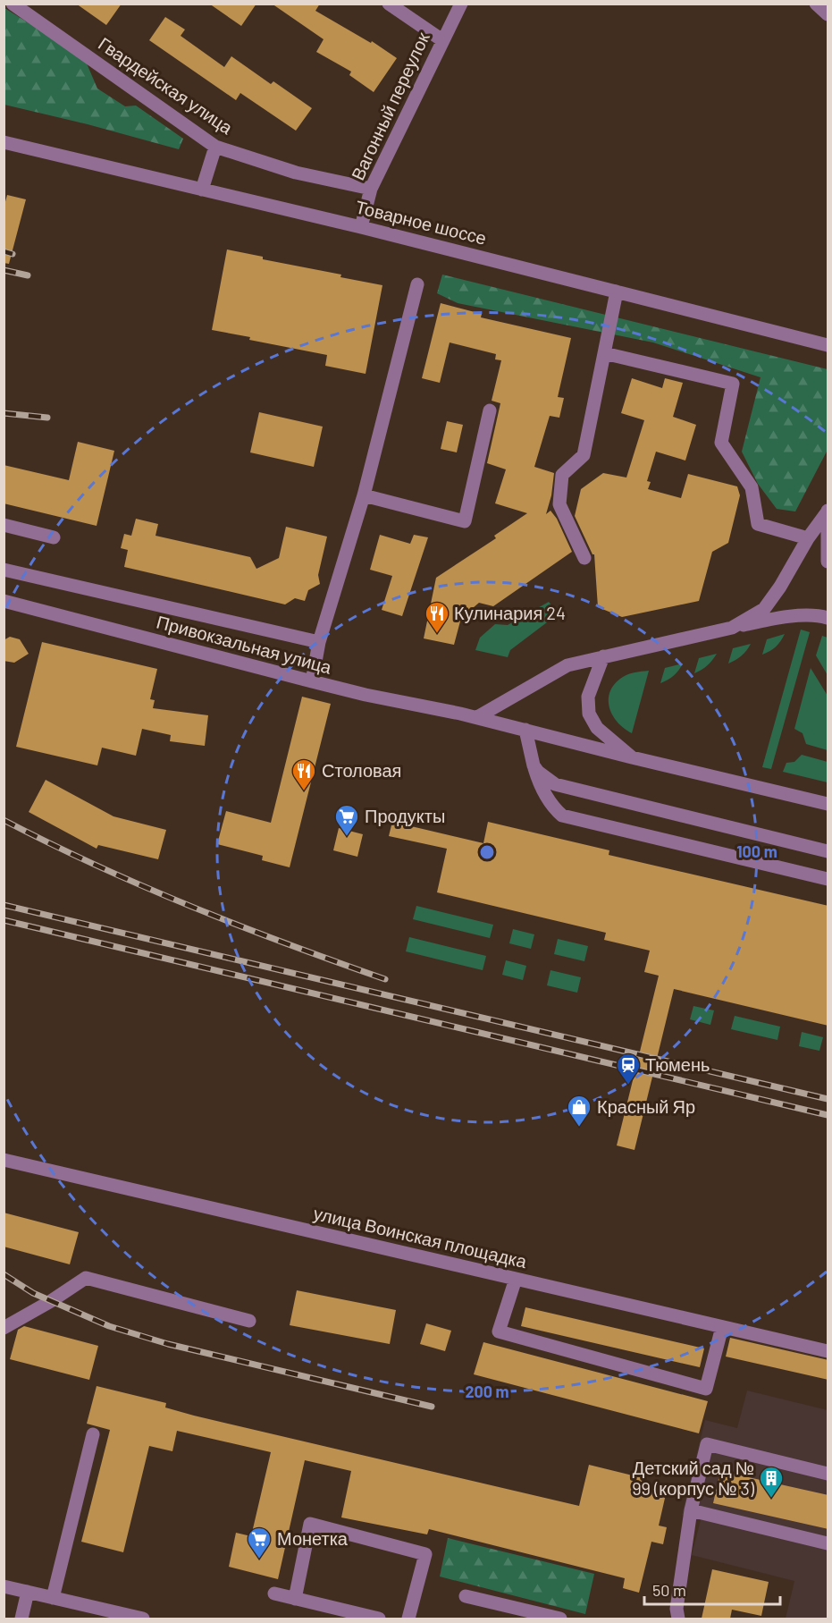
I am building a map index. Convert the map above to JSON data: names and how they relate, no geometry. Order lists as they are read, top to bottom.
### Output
{
  "streets": {
    "street": [
      "Гвардейская улица",
      "Вагонный переулок",
      "Товарное шоссе",
      "Привокзальная улица",
      "улица Воинская площадка"
    ]
  },
  "crossings": [
    ["Гвардейская улица", "Вагонный переулок"],
    ["Вагонный переулок", "Товарное шоссе"]
  ],
  "places": {
    "restaurant": ["Кулинария 24", "Столовая"],
    "supermarket": ["Продукты", "Монетка"],
    "station": ["Тюмень"],
    "shop": ["Красный Яр"],
    "building": ["Детский сад № 99 (корпус № 3)"]
  },
  "scale_bar": "50 m",
  "rings": ["100 m", "200 m"]
}
